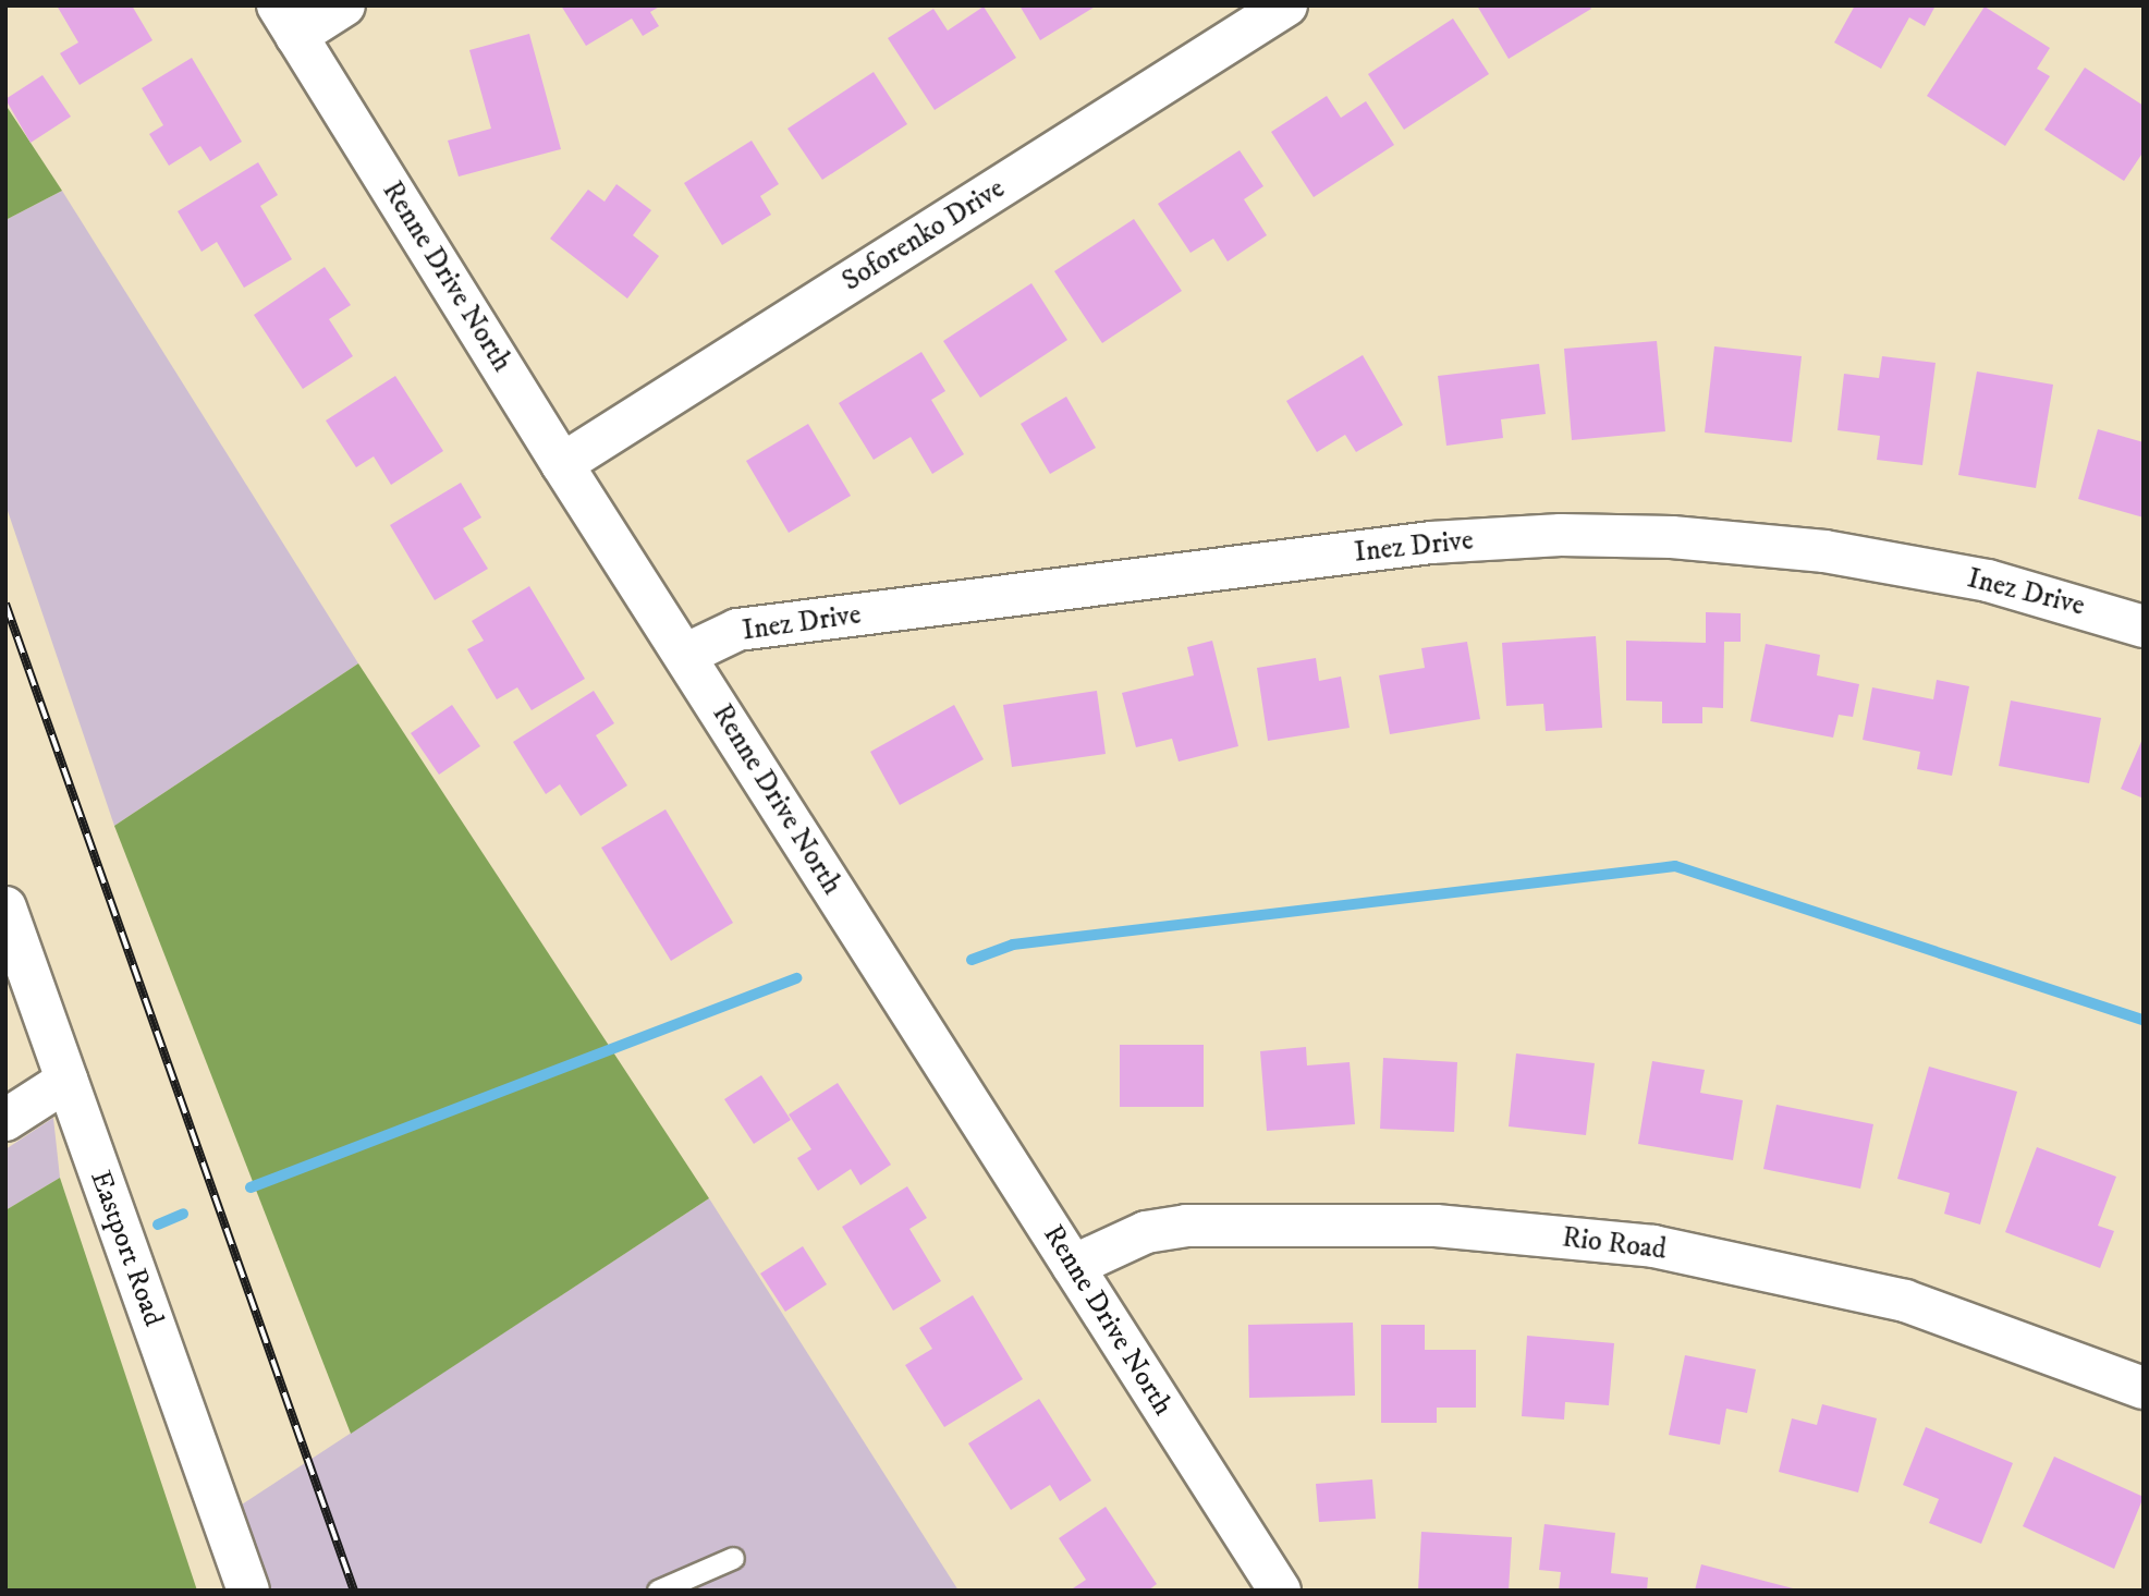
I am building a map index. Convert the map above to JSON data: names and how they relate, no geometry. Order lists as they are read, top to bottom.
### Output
{
  "streets": {
    "street": [
      "Soforenko Drive",
      "Renne Drive North",
      "Inez Drive",
      "Rio Road",
      "Eastport Road"
    ]
  },
  "crossings": [
    ["Soforenko Drive", "Renne Drive North"],
    ["Renne Drive North", "Inez Drive"],
    ["Renne Drive North", "Rio Road"]
  ]
}
